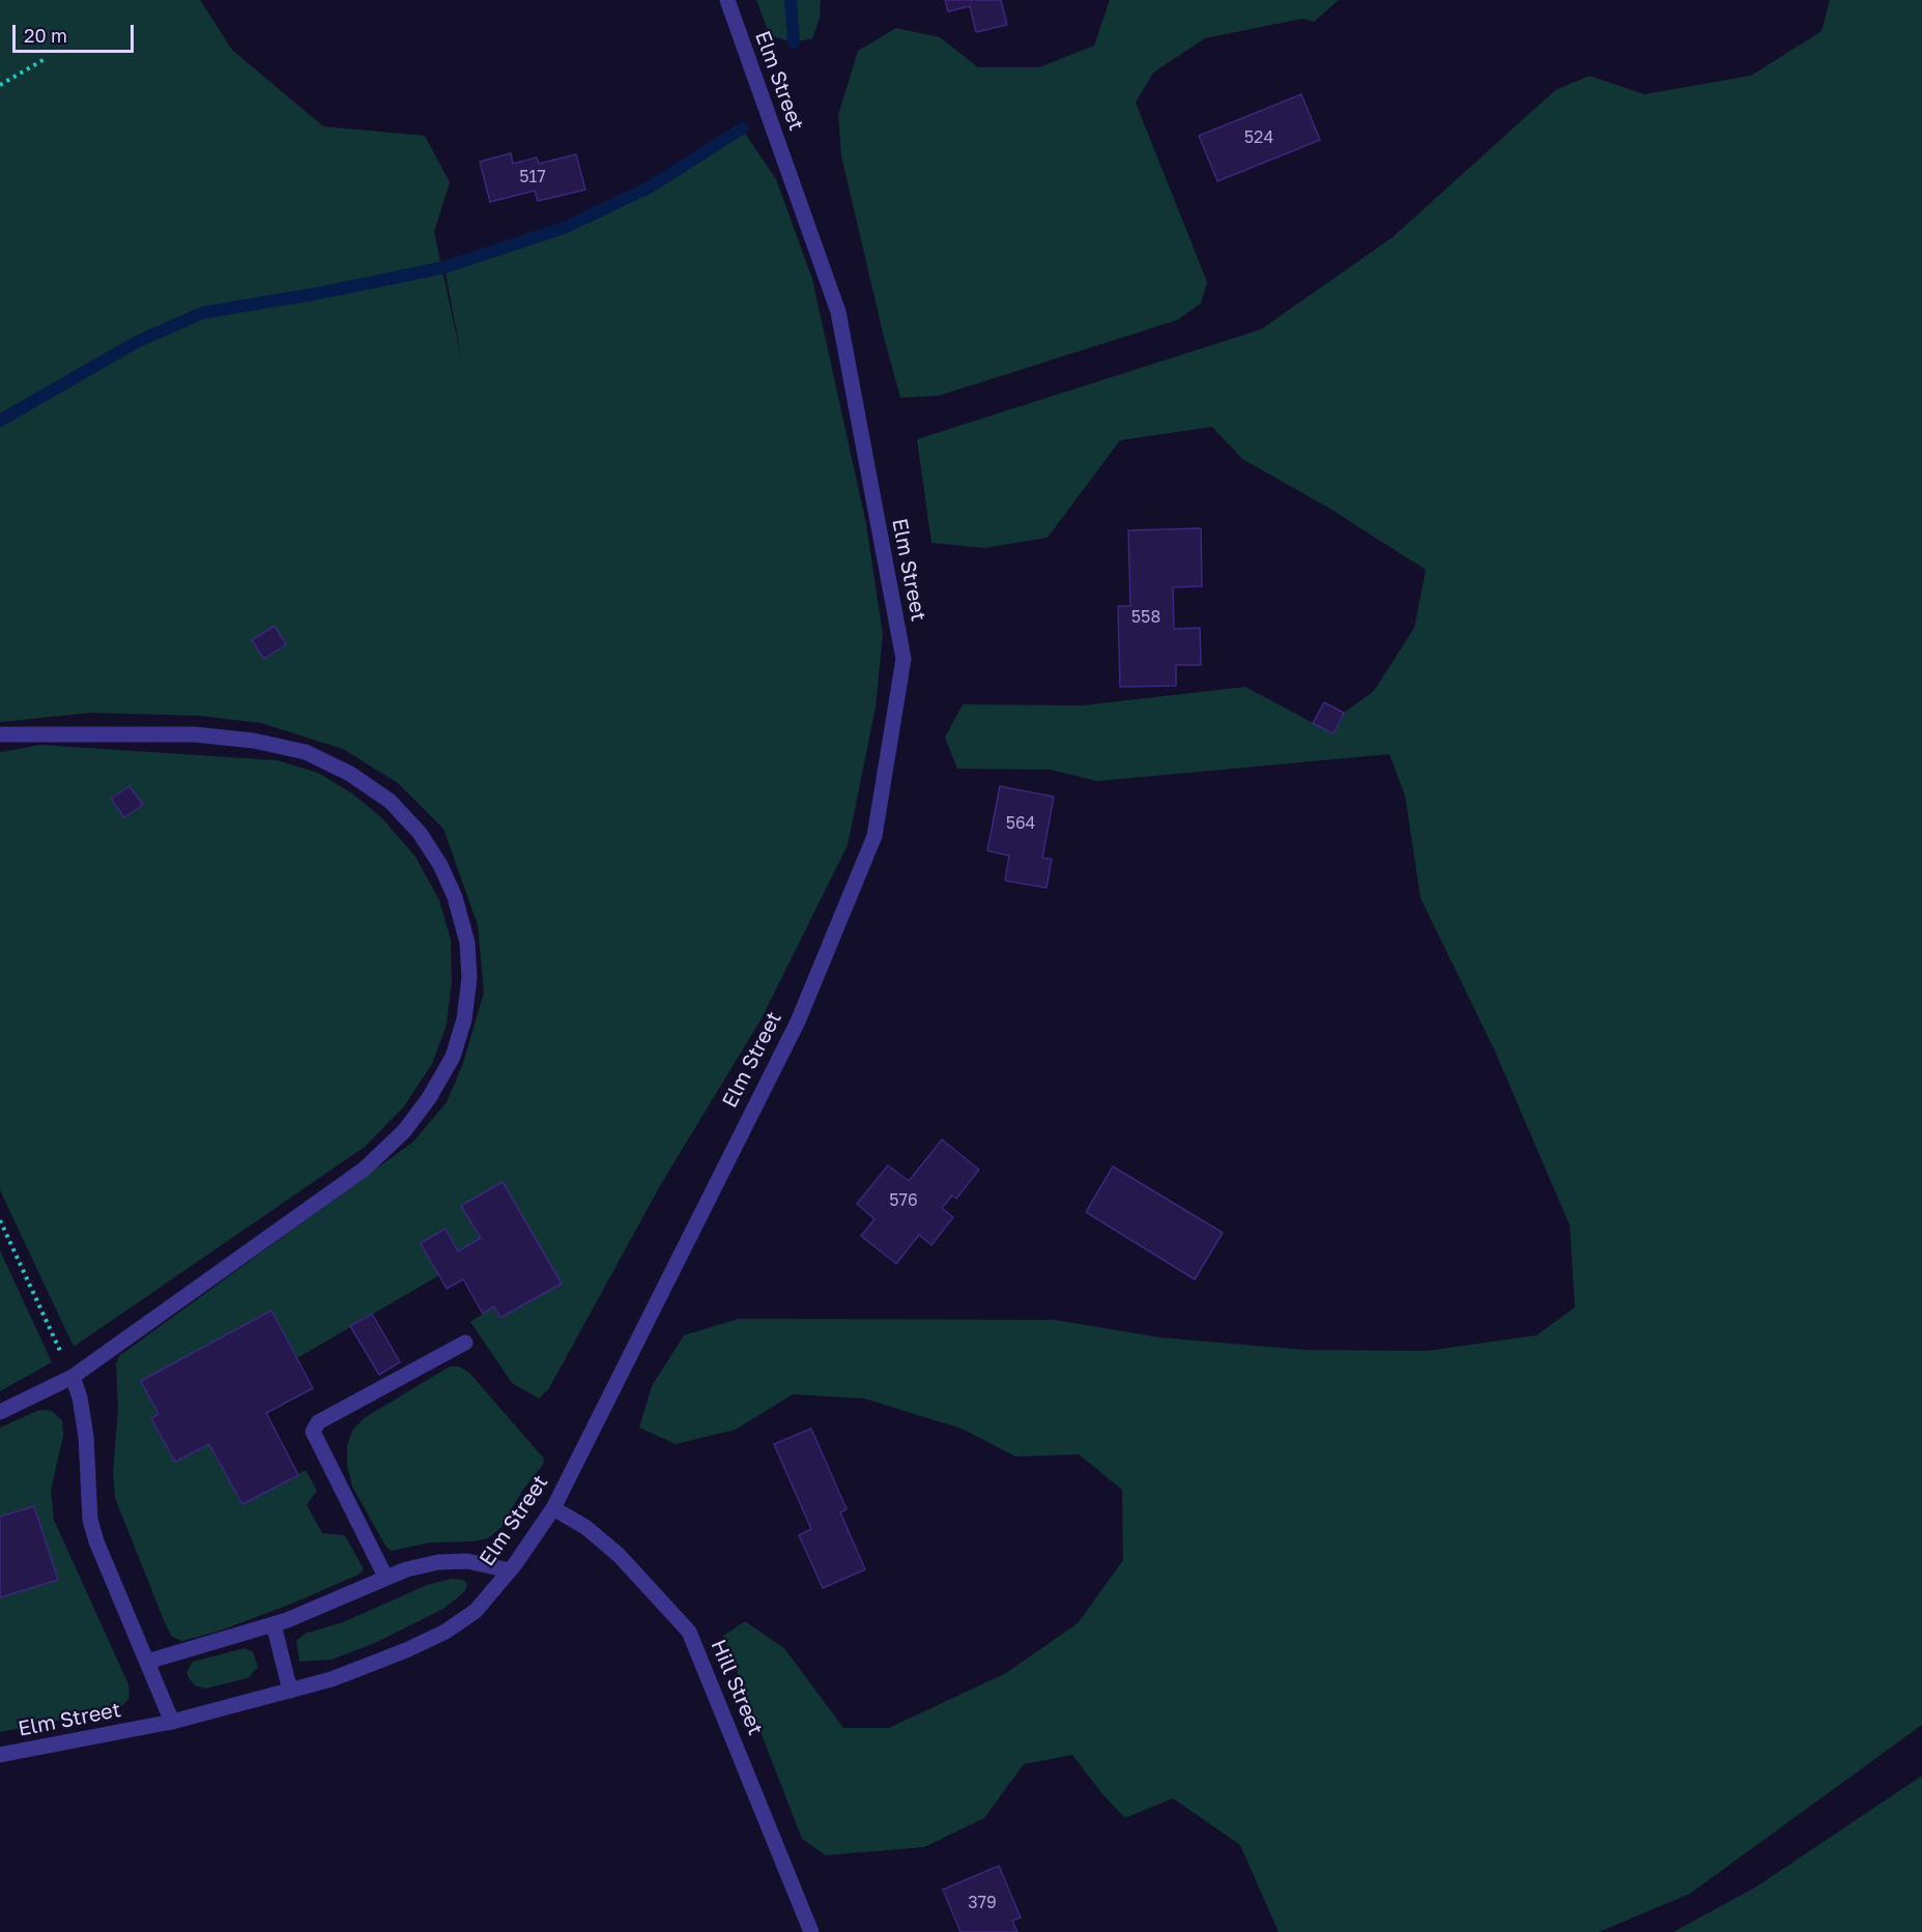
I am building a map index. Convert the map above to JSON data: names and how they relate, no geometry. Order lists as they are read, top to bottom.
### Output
{
  "streets": {
    "street": ["Elm Street", "Hill Street"]
  },
  "crossings": [
    ["Elm Street", "Hill Street"]
  ],
  "house_numbers": [
    "524",
    "517",
    "558",
    "564",
    "576",
    "379"
  ],
  "scale_bar": "20 m"
}
